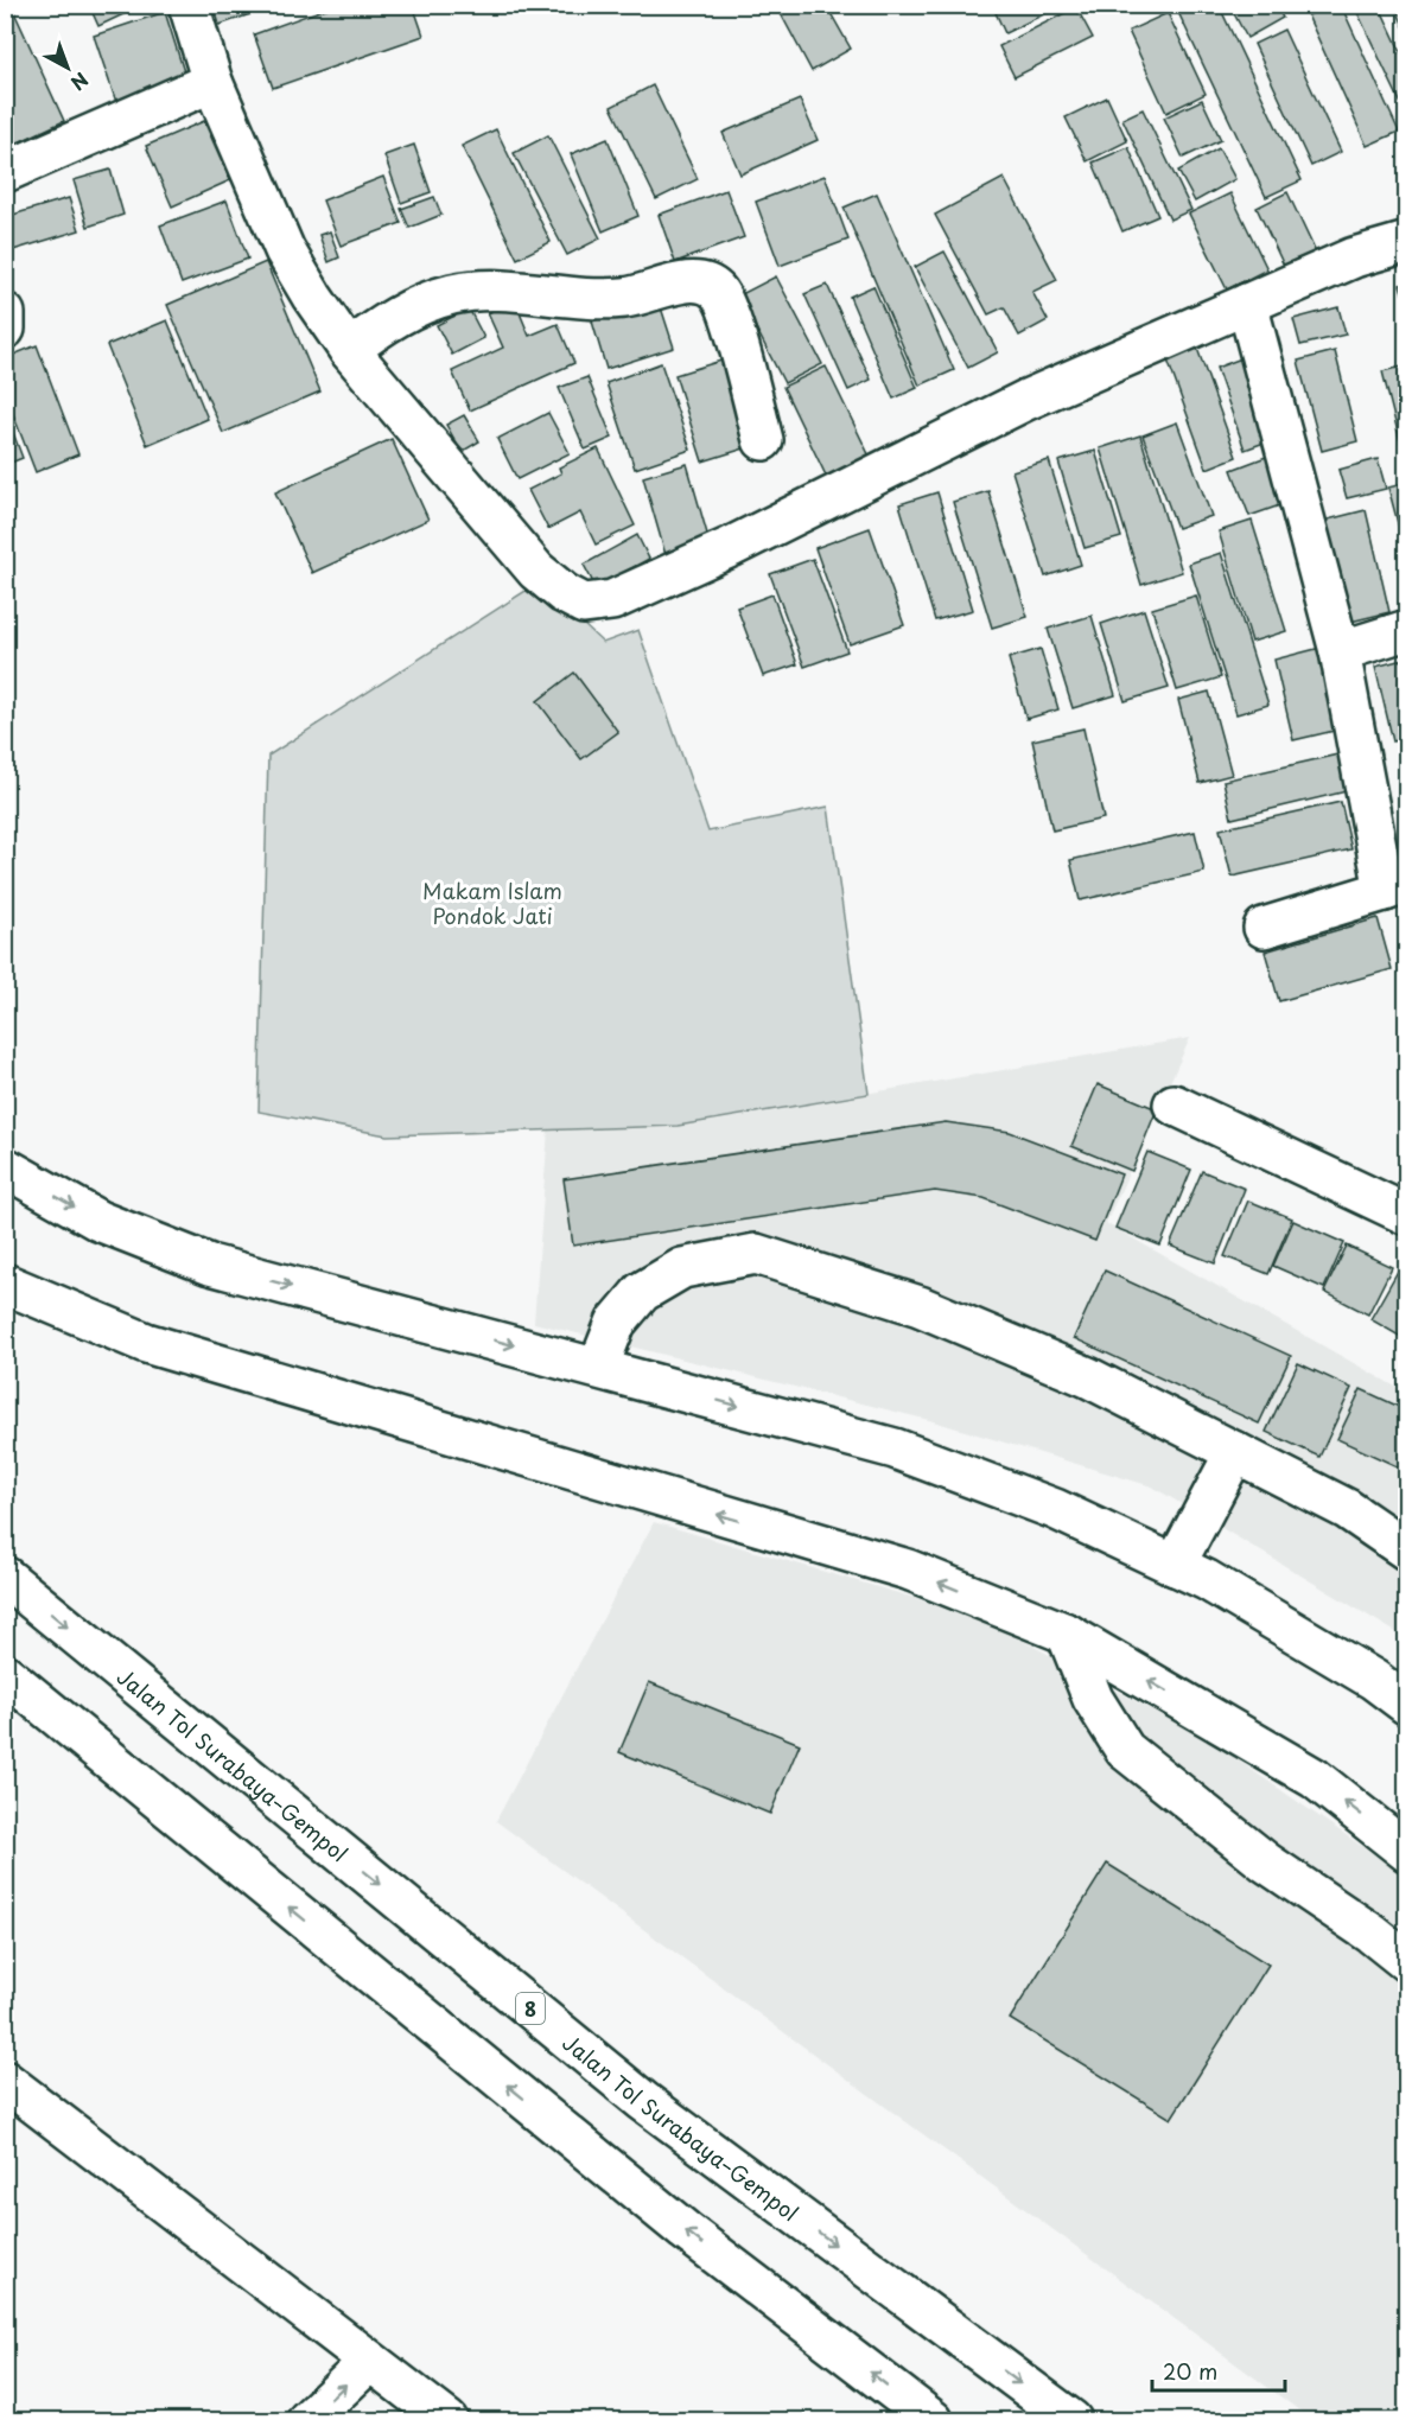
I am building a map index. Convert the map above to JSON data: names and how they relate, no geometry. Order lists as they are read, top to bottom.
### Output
{
  "streets": {
    "main road": ["Jalan Tol Surabaya–Gempol", "8"]
  },
  "parks": ["Makam Islam Pondok Jati"],
  "scale_bar": "20 m",
  "north": "bottom right"
}
